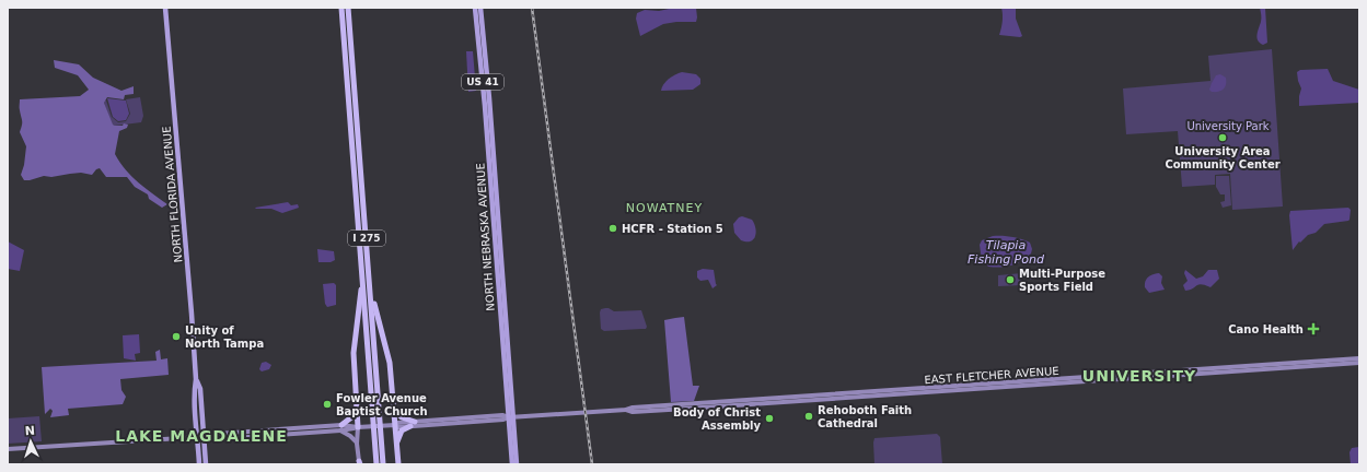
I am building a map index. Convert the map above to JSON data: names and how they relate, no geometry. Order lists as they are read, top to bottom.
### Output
{
  "streets": {
    "highway": ["I 275"],
    "main road": [
      "US 41",
      "NORTH FLORIDA AVENUE",
      "NORTH NEBRASKA AVENUE",
      "EAST FLETCHER AVENUE"
    ]
  },
  "crossings": [
    ["NORTH FLORIDA AVENUE", "EAST FLETCHER AVENUE"],
    ["NORTH NEBRASKA AVENUE", "EAST FLETCHER AVENUE"]
  ],
  "districts": ["NOWATNEY", "UNIVERSITY", "LAKE MAGDALENE"],
  "water": ["Tilapia Fishing Pond"],
  "parks": ["University Park"],
  "places": {
    "other": [
      "University Area Community Center",
      "HCFR - Station 5",
      "Multi-Purpose Sports Field",
      "Unity of North Tampa",
      "Fowler Avenue Baptist Church",
      "Rehoboth Faith Cathedral",
      "Body of Christ Assembly"
    ],
    "health": ["Cano Health"]
  },
  "north": "top"
}
